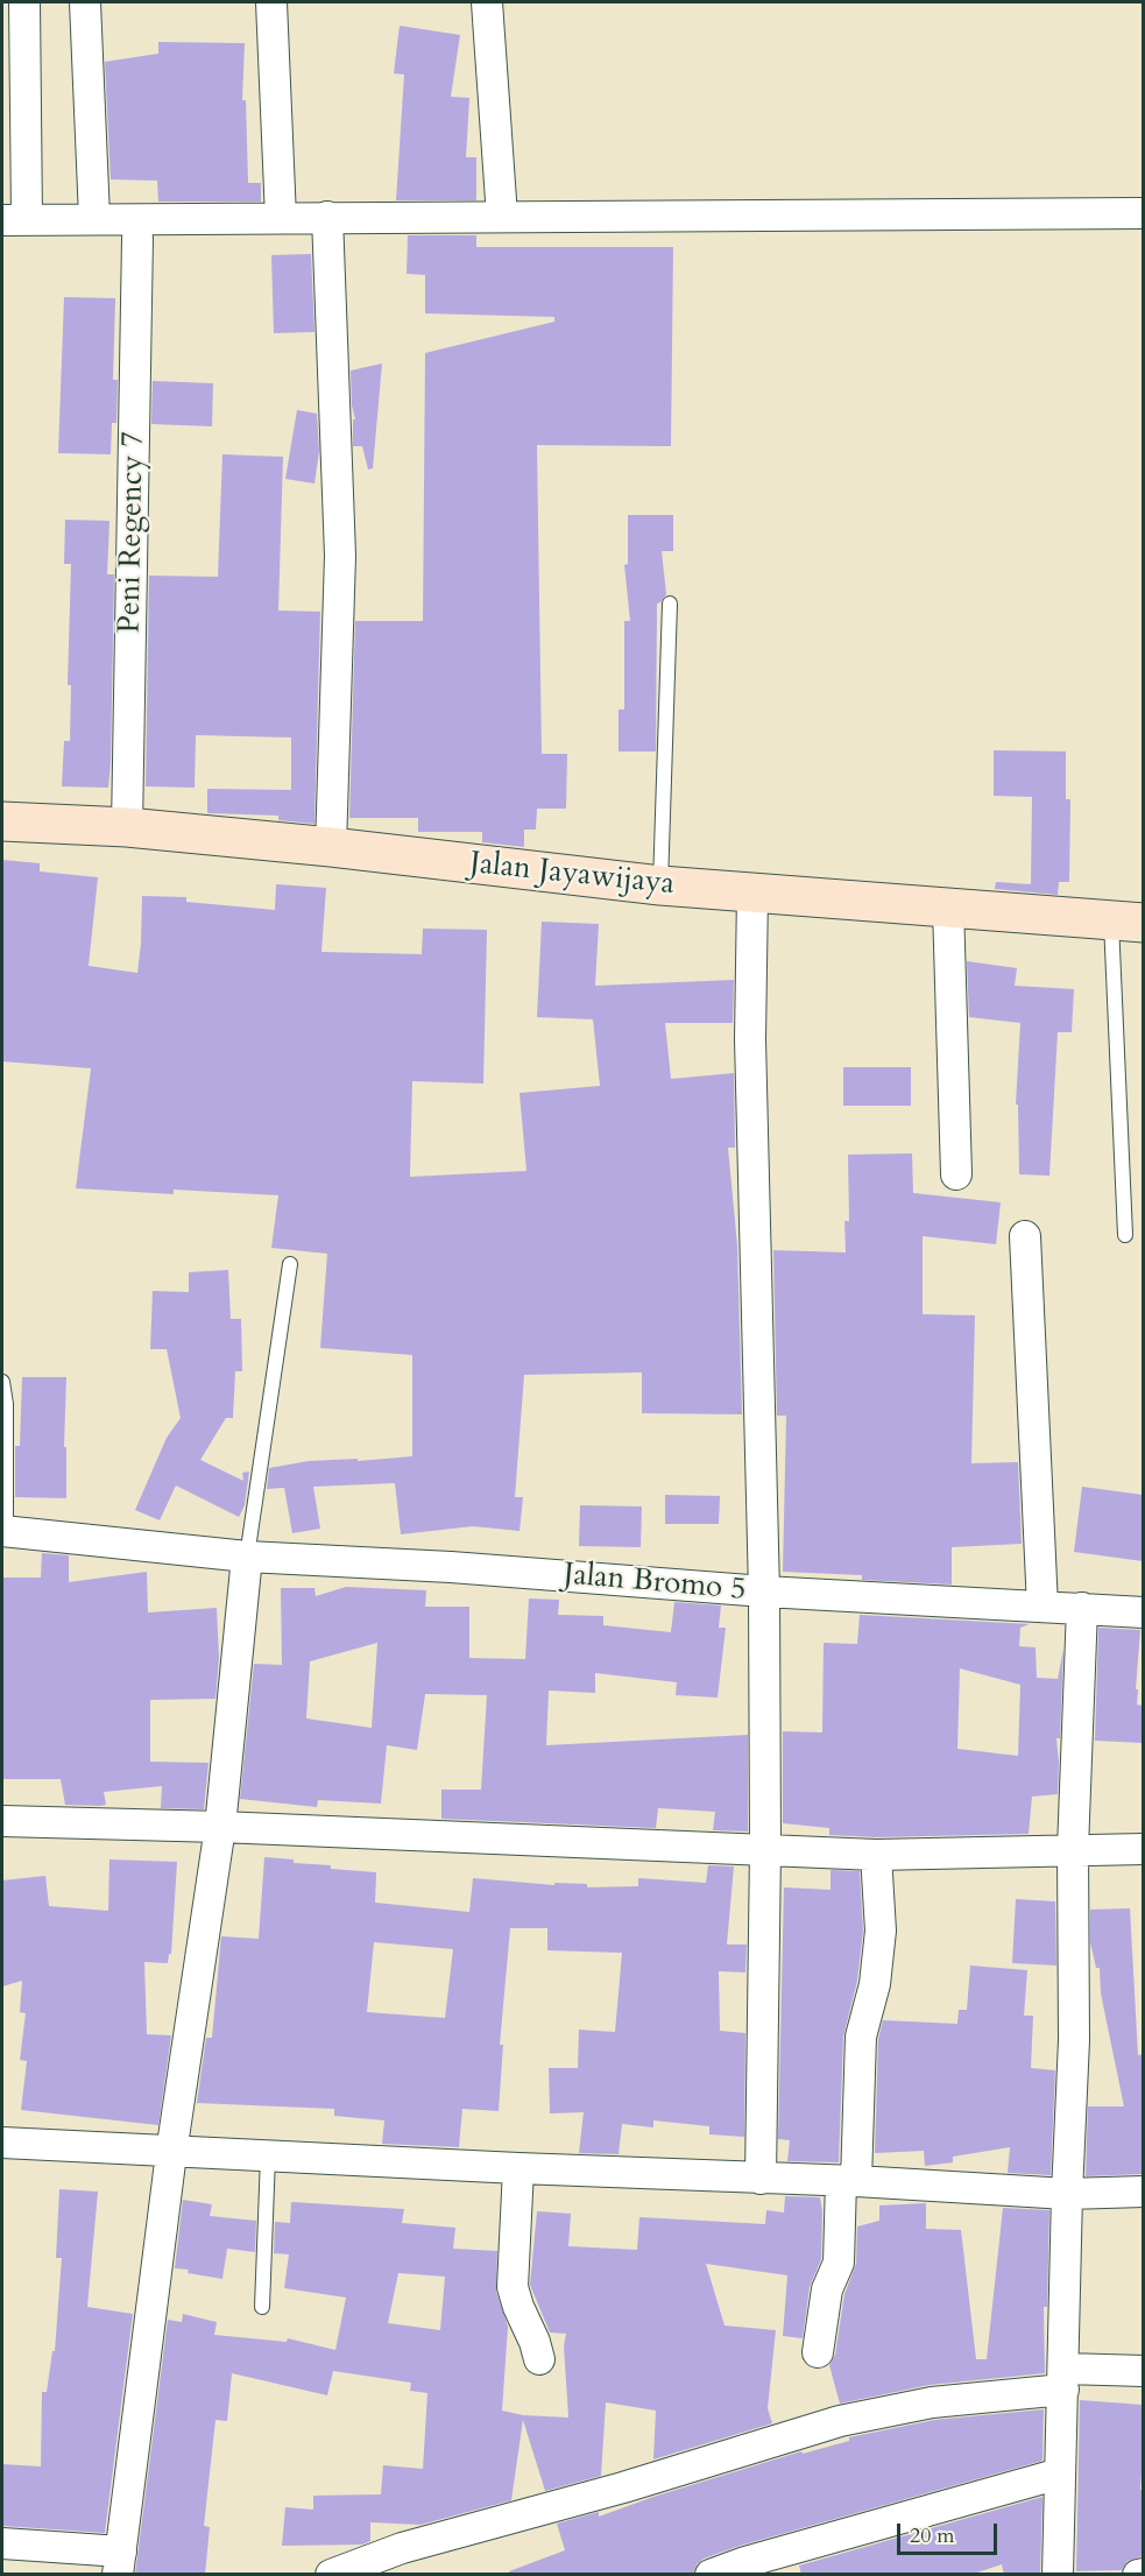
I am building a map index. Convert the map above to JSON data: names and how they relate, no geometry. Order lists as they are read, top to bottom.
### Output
{
  "streets": {
    "main road": ["Jalan Jayawijaya"],
    "street": ["Peni Regency 7", "Jalan Bromo 5"]
  },
  "crossings": [
    ["Peni Regency 7", "Jalan Jayawijaya"]
  ],
  "scale_bar": "20 m"
}
